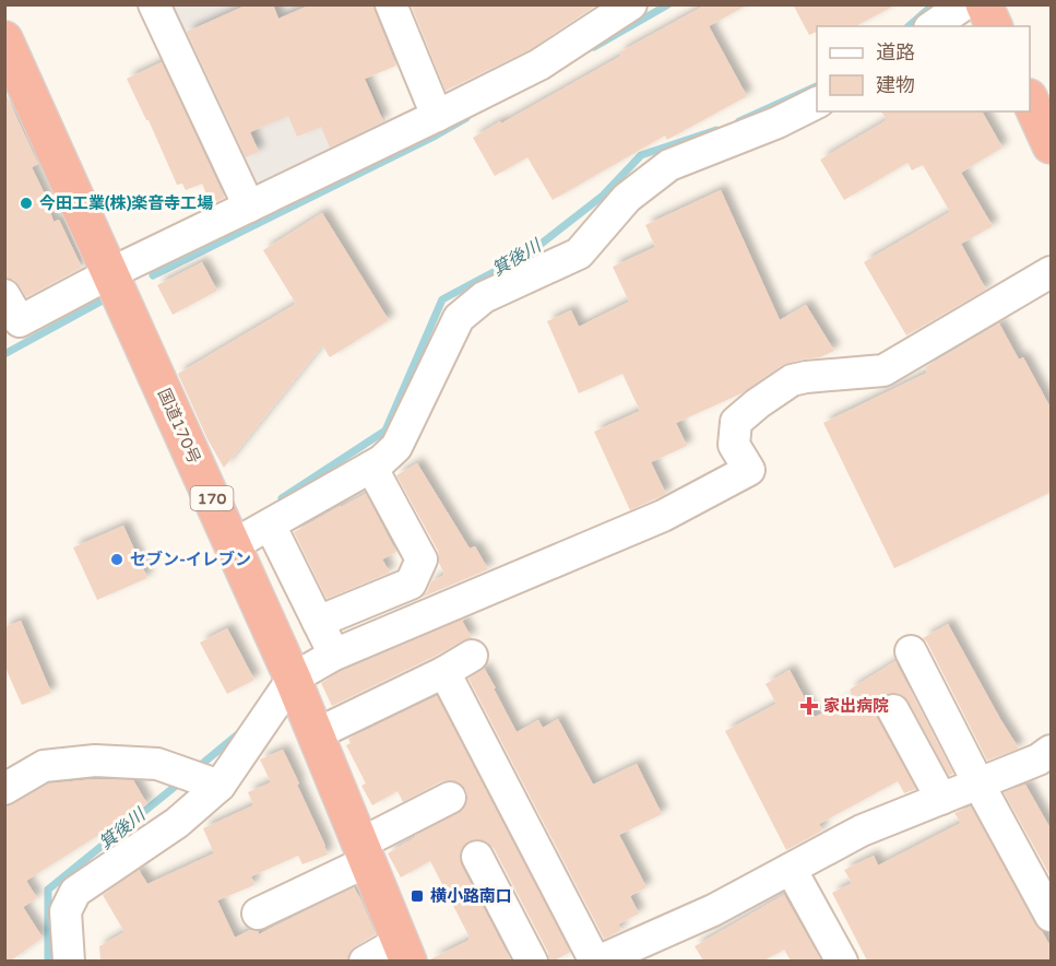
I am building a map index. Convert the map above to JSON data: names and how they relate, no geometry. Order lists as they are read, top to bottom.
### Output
{
  "streets": {
    "highway": ["国道170号", "170"]
  },
  "water": ["箕後川"],
  "places": {
    "other": ["今田工業(株)楽音寺工場", "セブン-イレブン"],
    "health": ["家出病院"],
    "transit": ["横小路南口"]
  },
  "legend": ["道路", "建物"]
}
